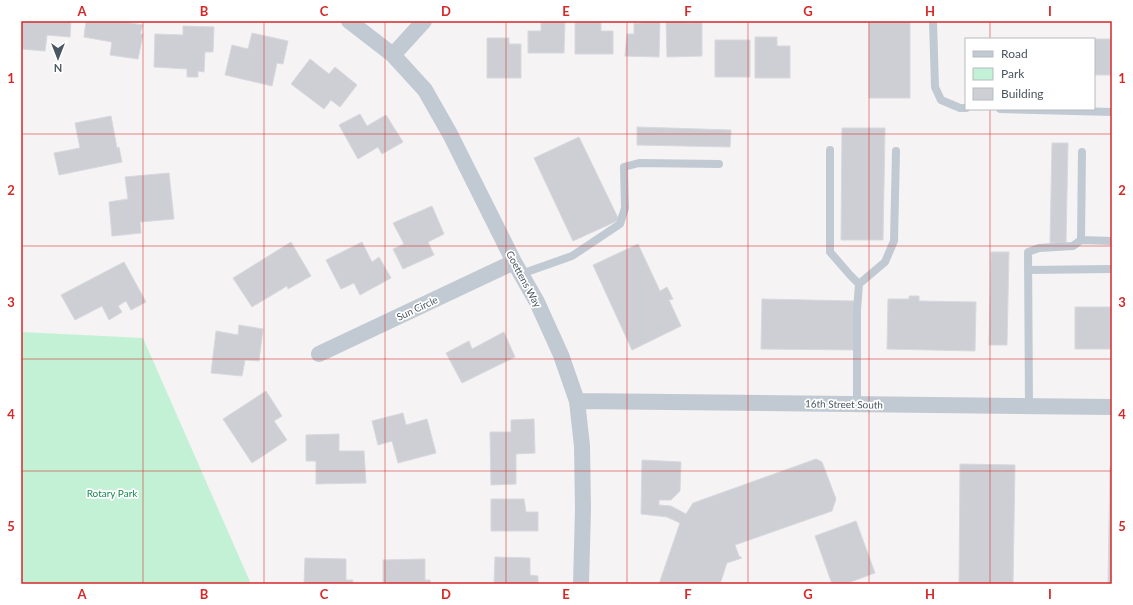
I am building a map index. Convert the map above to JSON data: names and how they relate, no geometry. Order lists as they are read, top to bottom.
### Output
{
  "streets": {
    "street": ["Goettens Way", "Sun Circle", "16th Street South"]
  },
  "crossings": [
    ["Goettens Way", "Sun Circle"],
    ["Goettens Way", "16th Street South"]
  ],
  "parks": ["Rotary Park"],
  "legend": ["Road", "Park", "Building"],
  "north": "bottom",
  "grid": {
    "columns": [
      "A",
      "B",
      "C",
      "D",
      "E",
      "F",
      "G",
      "H",
      "I"
    ],
    "rows": [
      "1",
      "2",
      "3",
      "4",
      "5"
    ]
  }
}
